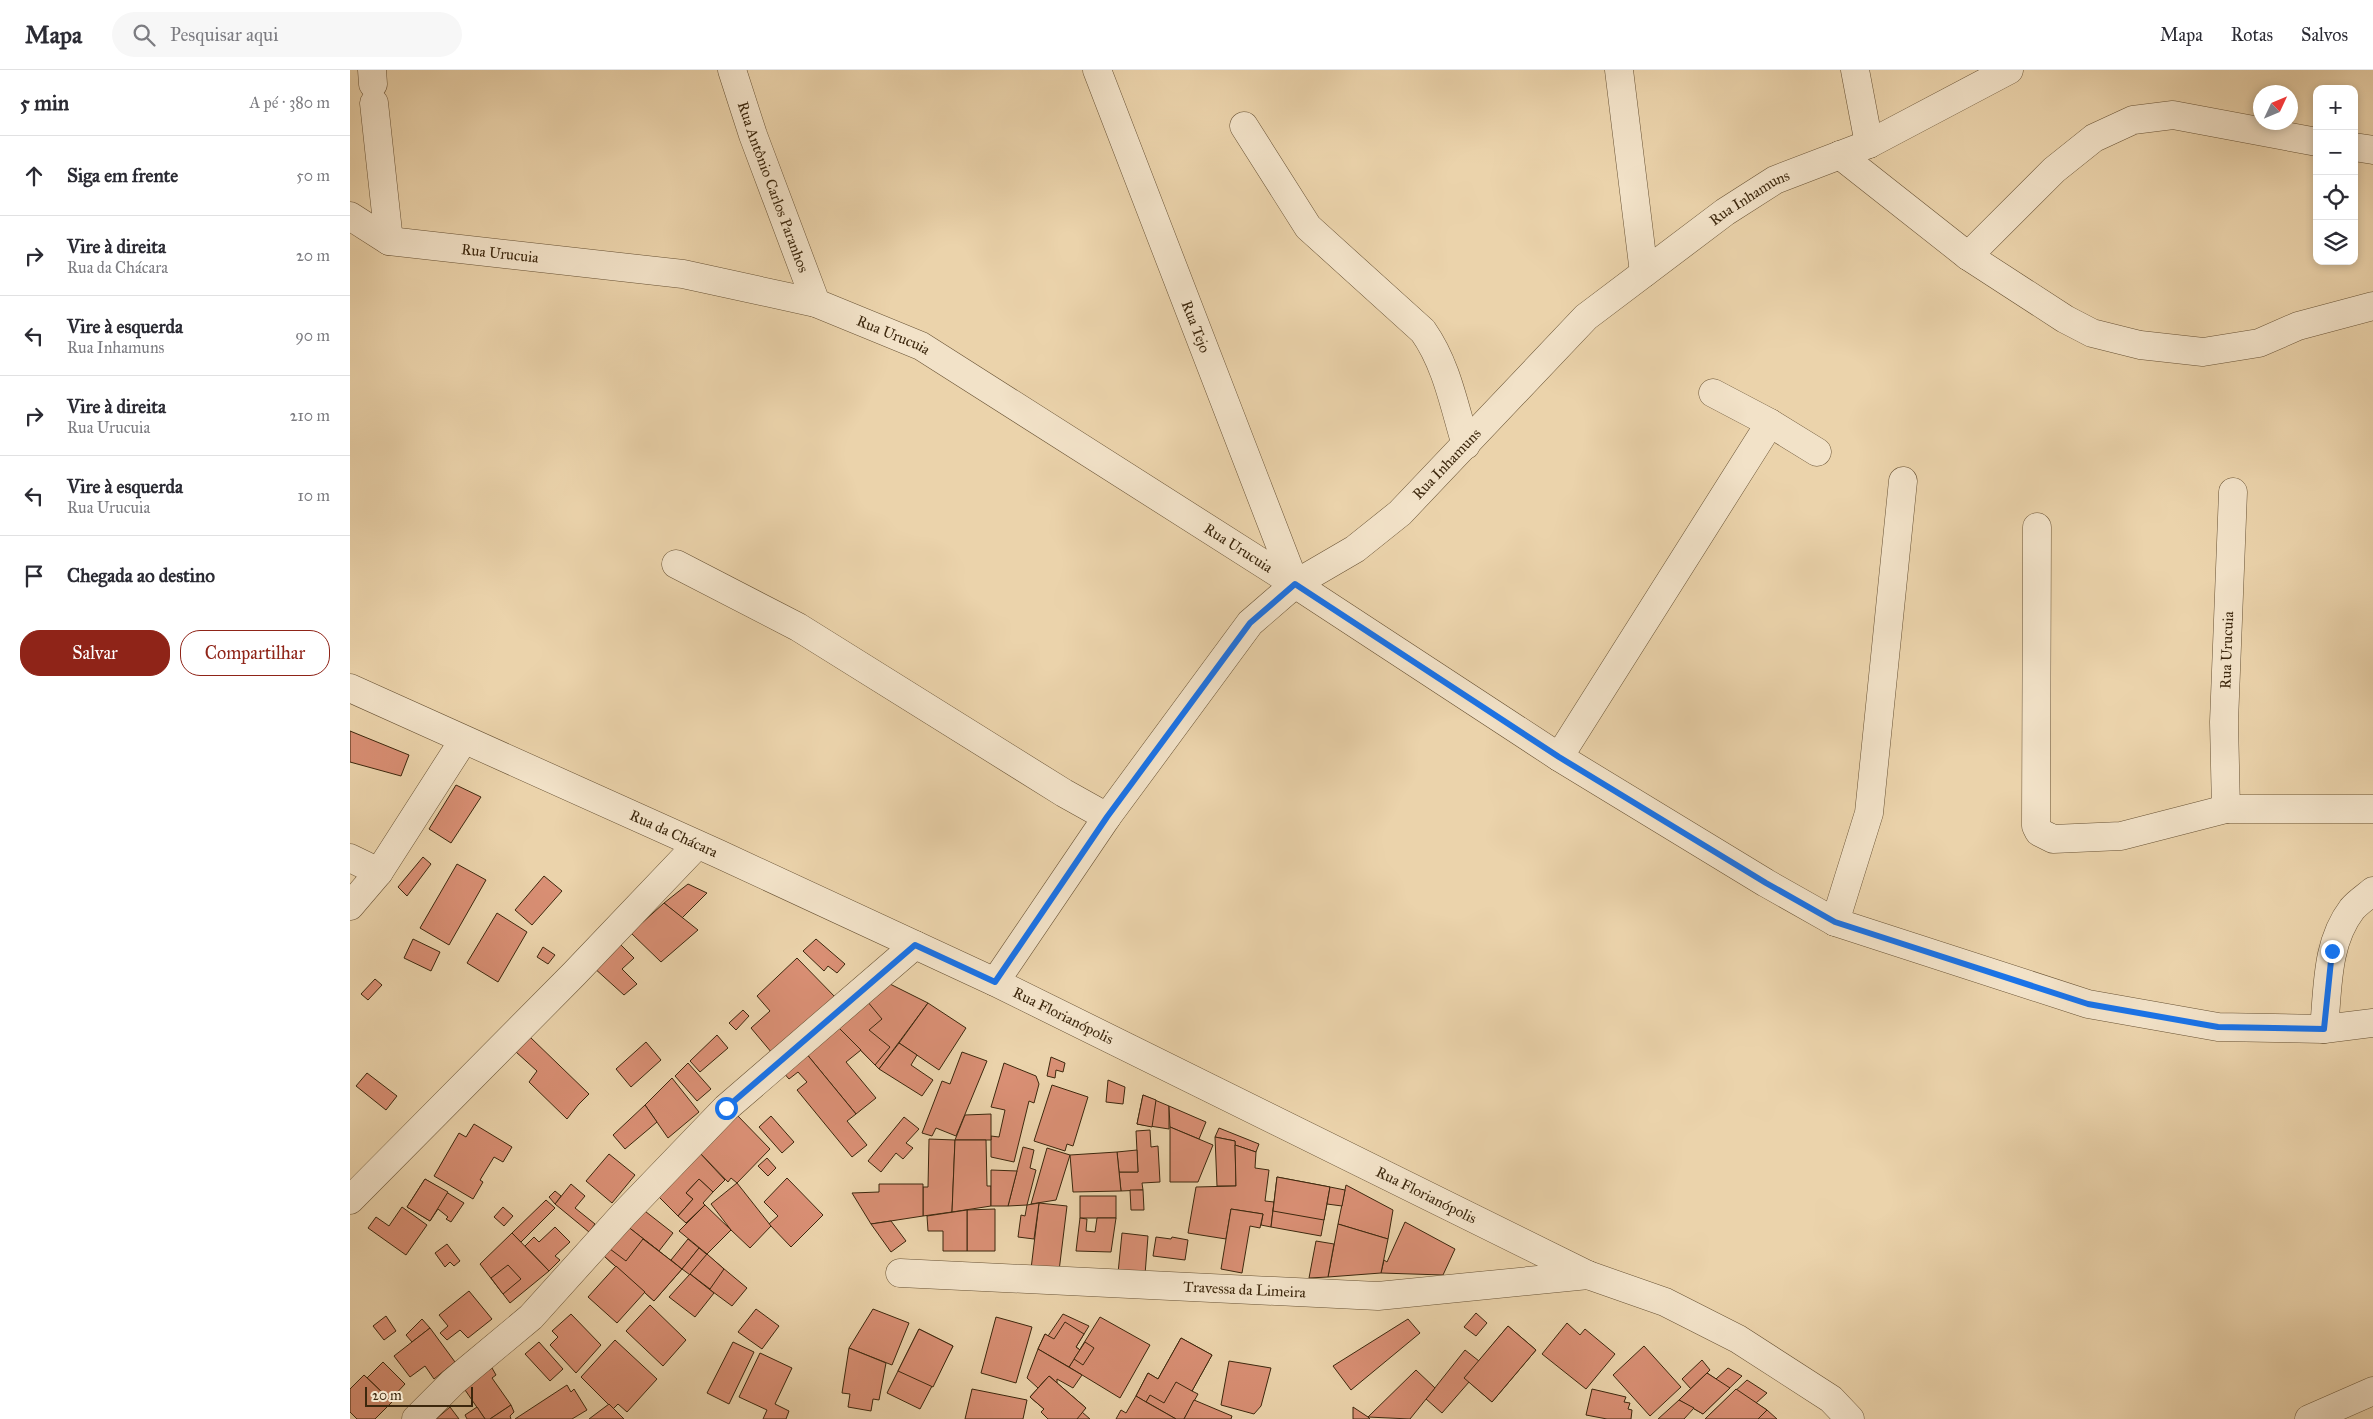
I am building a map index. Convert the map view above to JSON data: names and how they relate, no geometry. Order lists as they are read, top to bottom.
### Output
{
  "streets": {
    "street": [
      "Rua Antônio Carlos Paranhos",
      "Rua Inhamuns",
      "Rua Urucuia",
      "Rua Tejo",
      "Rua da Chácara",
      "Rua Florianópolis",
      "Travessa da Limeira"
    ]
  },
  "crossings": [
    ["Rua Antônio Carlos Paranhos", "Rua Urucuia"],
    ["Rua Inhamuns", "Rua Urucuia"],
    ["Rua Inhamuns", "Rua Tejo"],
    ["Rua Inhamuns", "Rua da Chácara"],
    ["Rua Inhamuns", "Rua Florianópolis"],
    ["Rua Urucuia", "Rua Tejo"],
    ["Rua da Chácara", "Rua Florianópolis"],
    ["Rua Florianópolis", "Travessa da Limeira"]
  ],
  "scale_bar": "20 m",
  "north": "top right",
  "page": {
    "header": "Mapa",
    "search": "Pesquisar aqui",
    "nav": ["Mapa", "Rotas", "Salvos"],
    "heading": ["5 min", "A pé · 380 m"],
    "map_buttons": ["+", "−"],
    "list": [
      ["Siga em frente", "50 m"],
      ["Vire à direita", "Rua da Chácara", "20 m"],
      ["Vire à esquerda", "Rua Inhamuns", "90 m"],
      ["Vire à direita", "Rua Urucuia", "210 m"],
      ["Vire à esquerda", "Rua Urucuia", "10 m"],
      "Chegada ao destino"
    ],
    "buttons": ["Salvar", "Compartilhar"],
    "scale": "20 m"
  }
}
